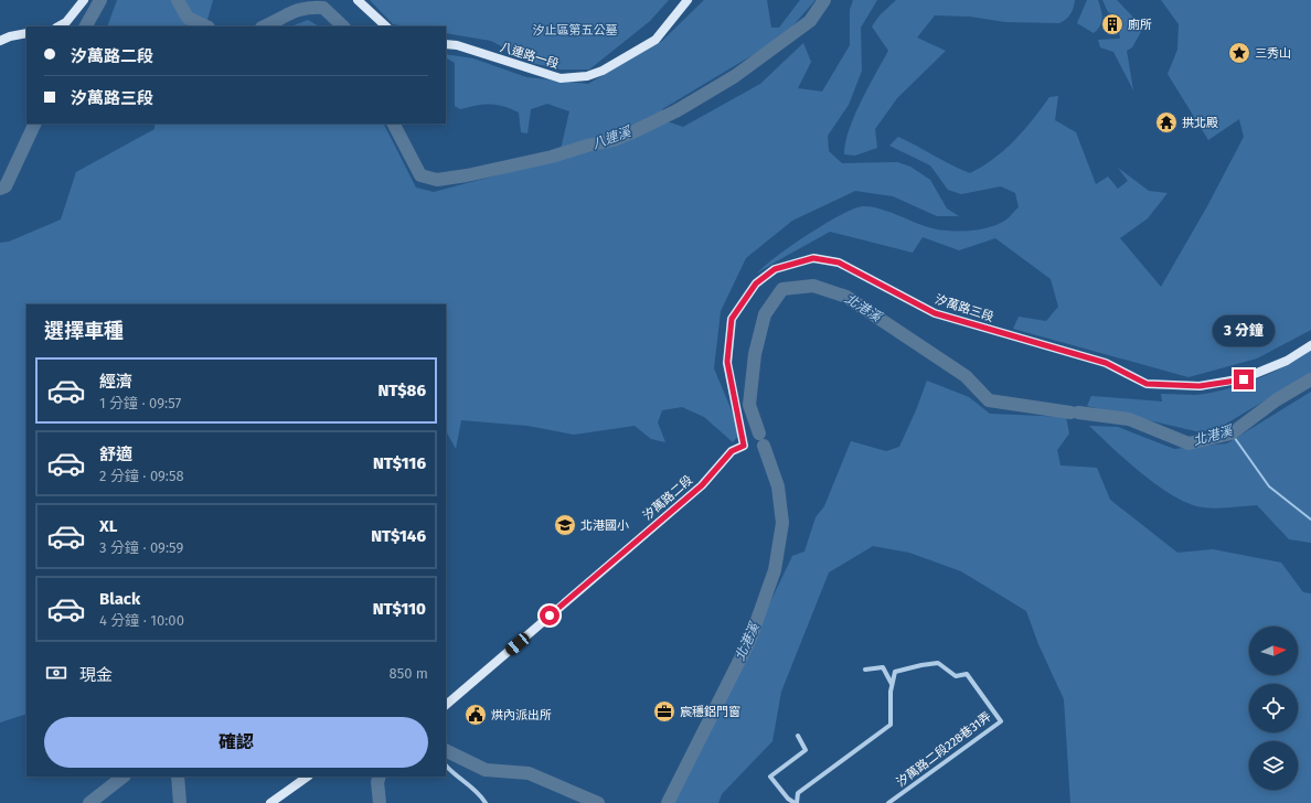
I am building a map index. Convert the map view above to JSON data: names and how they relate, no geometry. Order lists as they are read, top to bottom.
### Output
{
  "streets": {
    "street": [
      "八連路一段",
      "汐萬路三段",
      "汐萬路二段",
      "汐萬路二段228巷31弄"
    ]
  },
  "crossings": [
    ["汐萬路三段", "汐萬路二段"]
  ],
  "water": ["八連溪", "北港溪"],
  "parks": ["汐止區第五公墓"],
  "places": {
    "building": ["廁所"],
    "place": ["三秀山"],
    "temple": ["拱北殿"],
    "school or university": ["北港國小"],
    "office": ["宸穩鋁門窗"],
    "public building": ["烘內派出所"]
  },
  "north": "right",
  "page": {
    "banner": ["汐萬路二段", "汐萬路三段"],
    "heading": "選擇車種",
    "bubble": "3 分鐘",
    "list": [
      {
        "name": "經濟",
        "note": "1 分鐘 · 09:57",
        "value": "NT$86"
      },
      {
        "name": "舒適",
        "note": "2 分鐘 · 09:58",
        "value": "NT$116"
      },
      {
        "name": "XL",
        "note": "3 分鐘 · 09:59",
        "value": "NT$146"
      },
      {
        "name": "Black",
        "note": "4 分鐘 · 10:00",
        "value": "NT$110"
      }
    ],
    "pay": ["現金", "850 m"],
    "buttons": "確認"
  }
}
